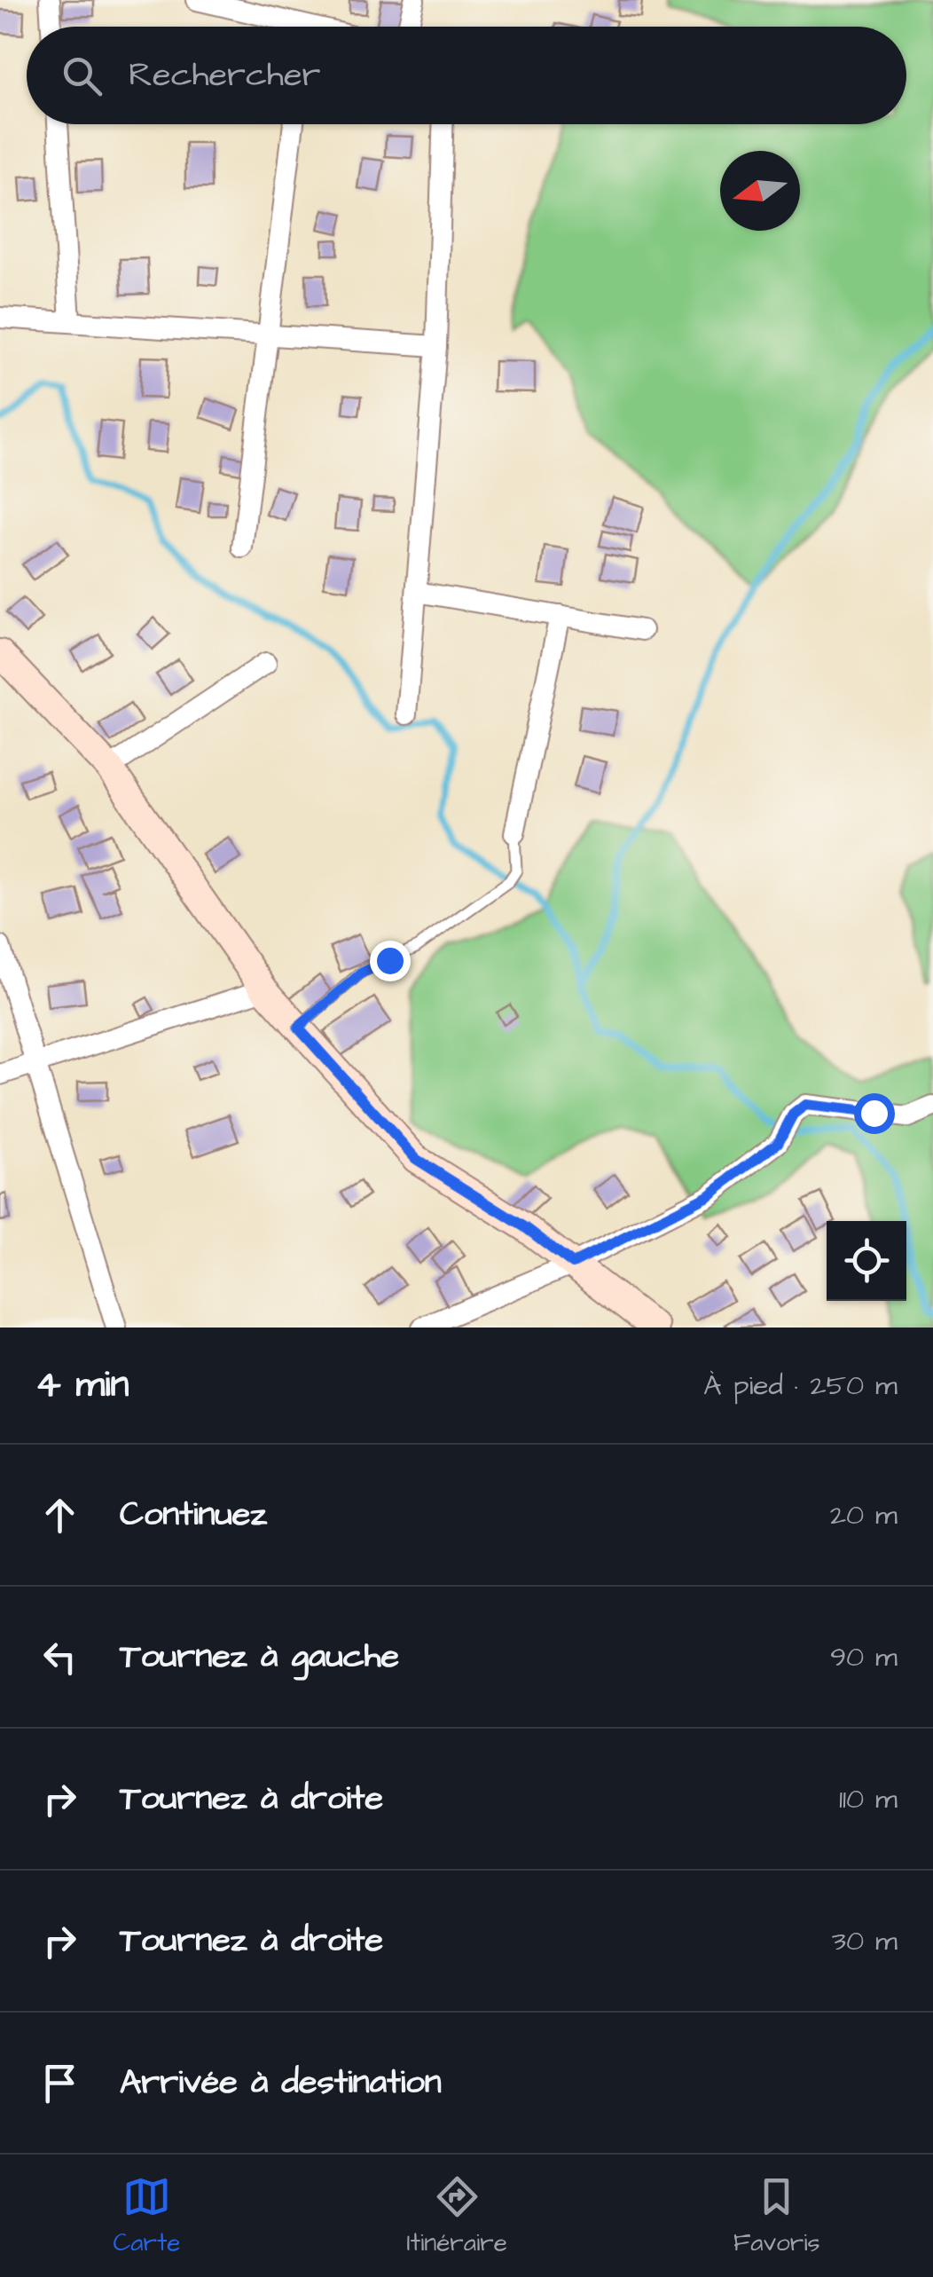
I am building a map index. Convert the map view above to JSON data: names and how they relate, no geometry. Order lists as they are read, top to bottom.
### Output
{
  "north": "left",
  "page": {
    "search": "Rechercher",
    "heading": ["4 min", "À pied · 250 m"],
    "list": [
      ["Continuez", "20 m"],
      ["Tournez à gauche", "90 m"],
      ["Tournez à droite", "110 m"],
      ["Tournez à droite", "30 m"],
      "Arrivée à destination"
    ],
    "nav": ["Carte", "Itinéraire", "Favoris"]
  }
}
